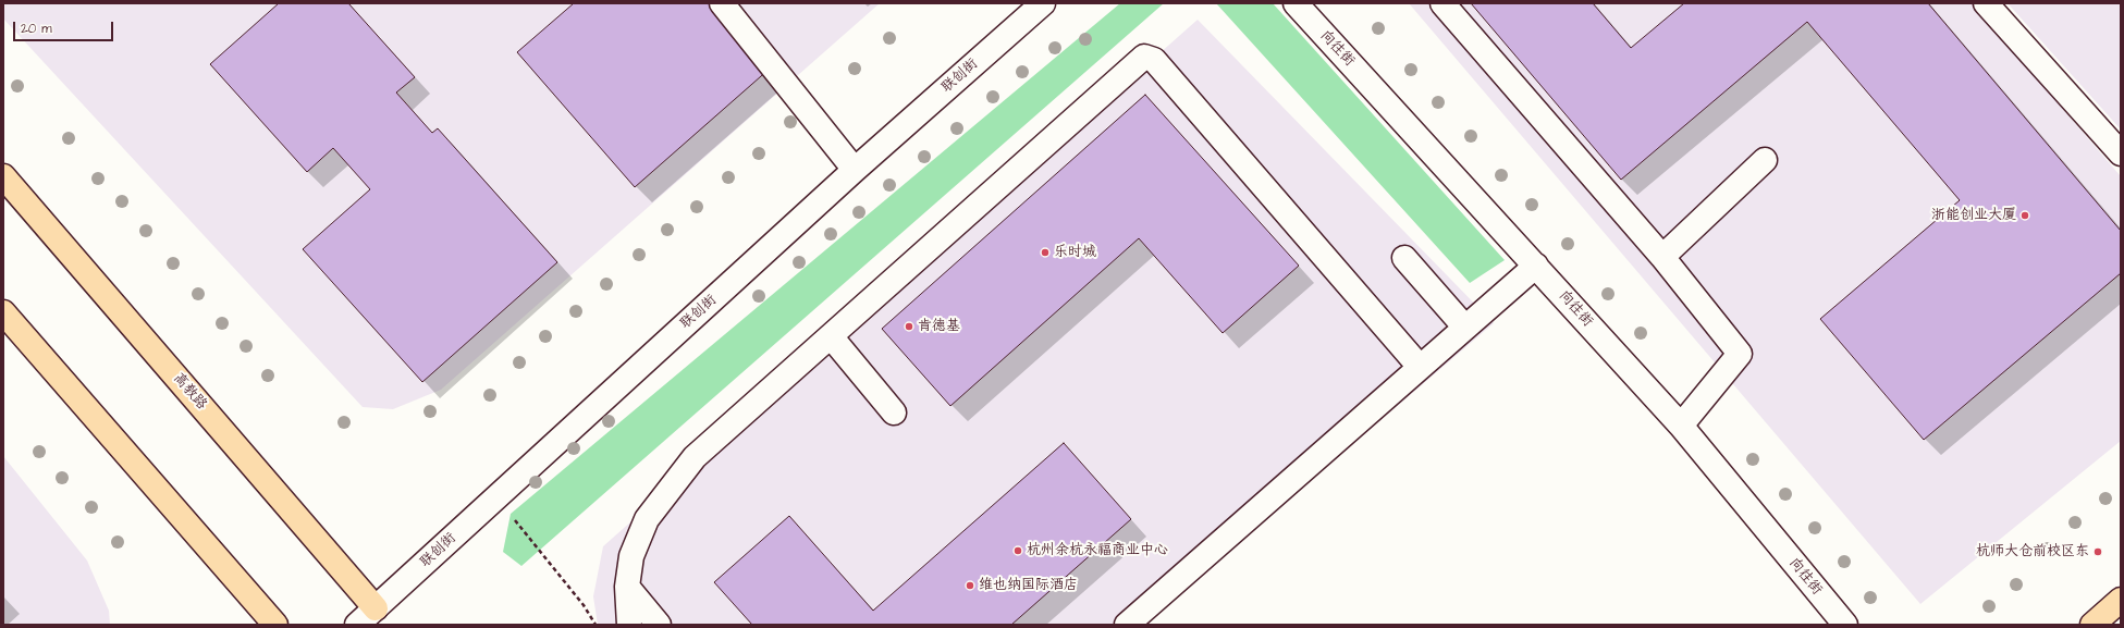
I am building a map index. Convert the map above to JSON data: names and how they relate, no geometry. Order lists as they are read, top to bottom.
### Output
{
  "streets": {
    "main road": ["高教路"],
    "street": ["向往街", "联创街"]
  },
  "crossings": [
    ["联创街", "高教路"]
  ],
  "places": [
    "浙能创业大厦",
    "乐时城",
    "肯德基",
    "杭州余杭永福商业中心",
    "杭师大仓前校区东",
    "维也纳国际酒店"
  ],
  "scale_bar": "20 m"
}
